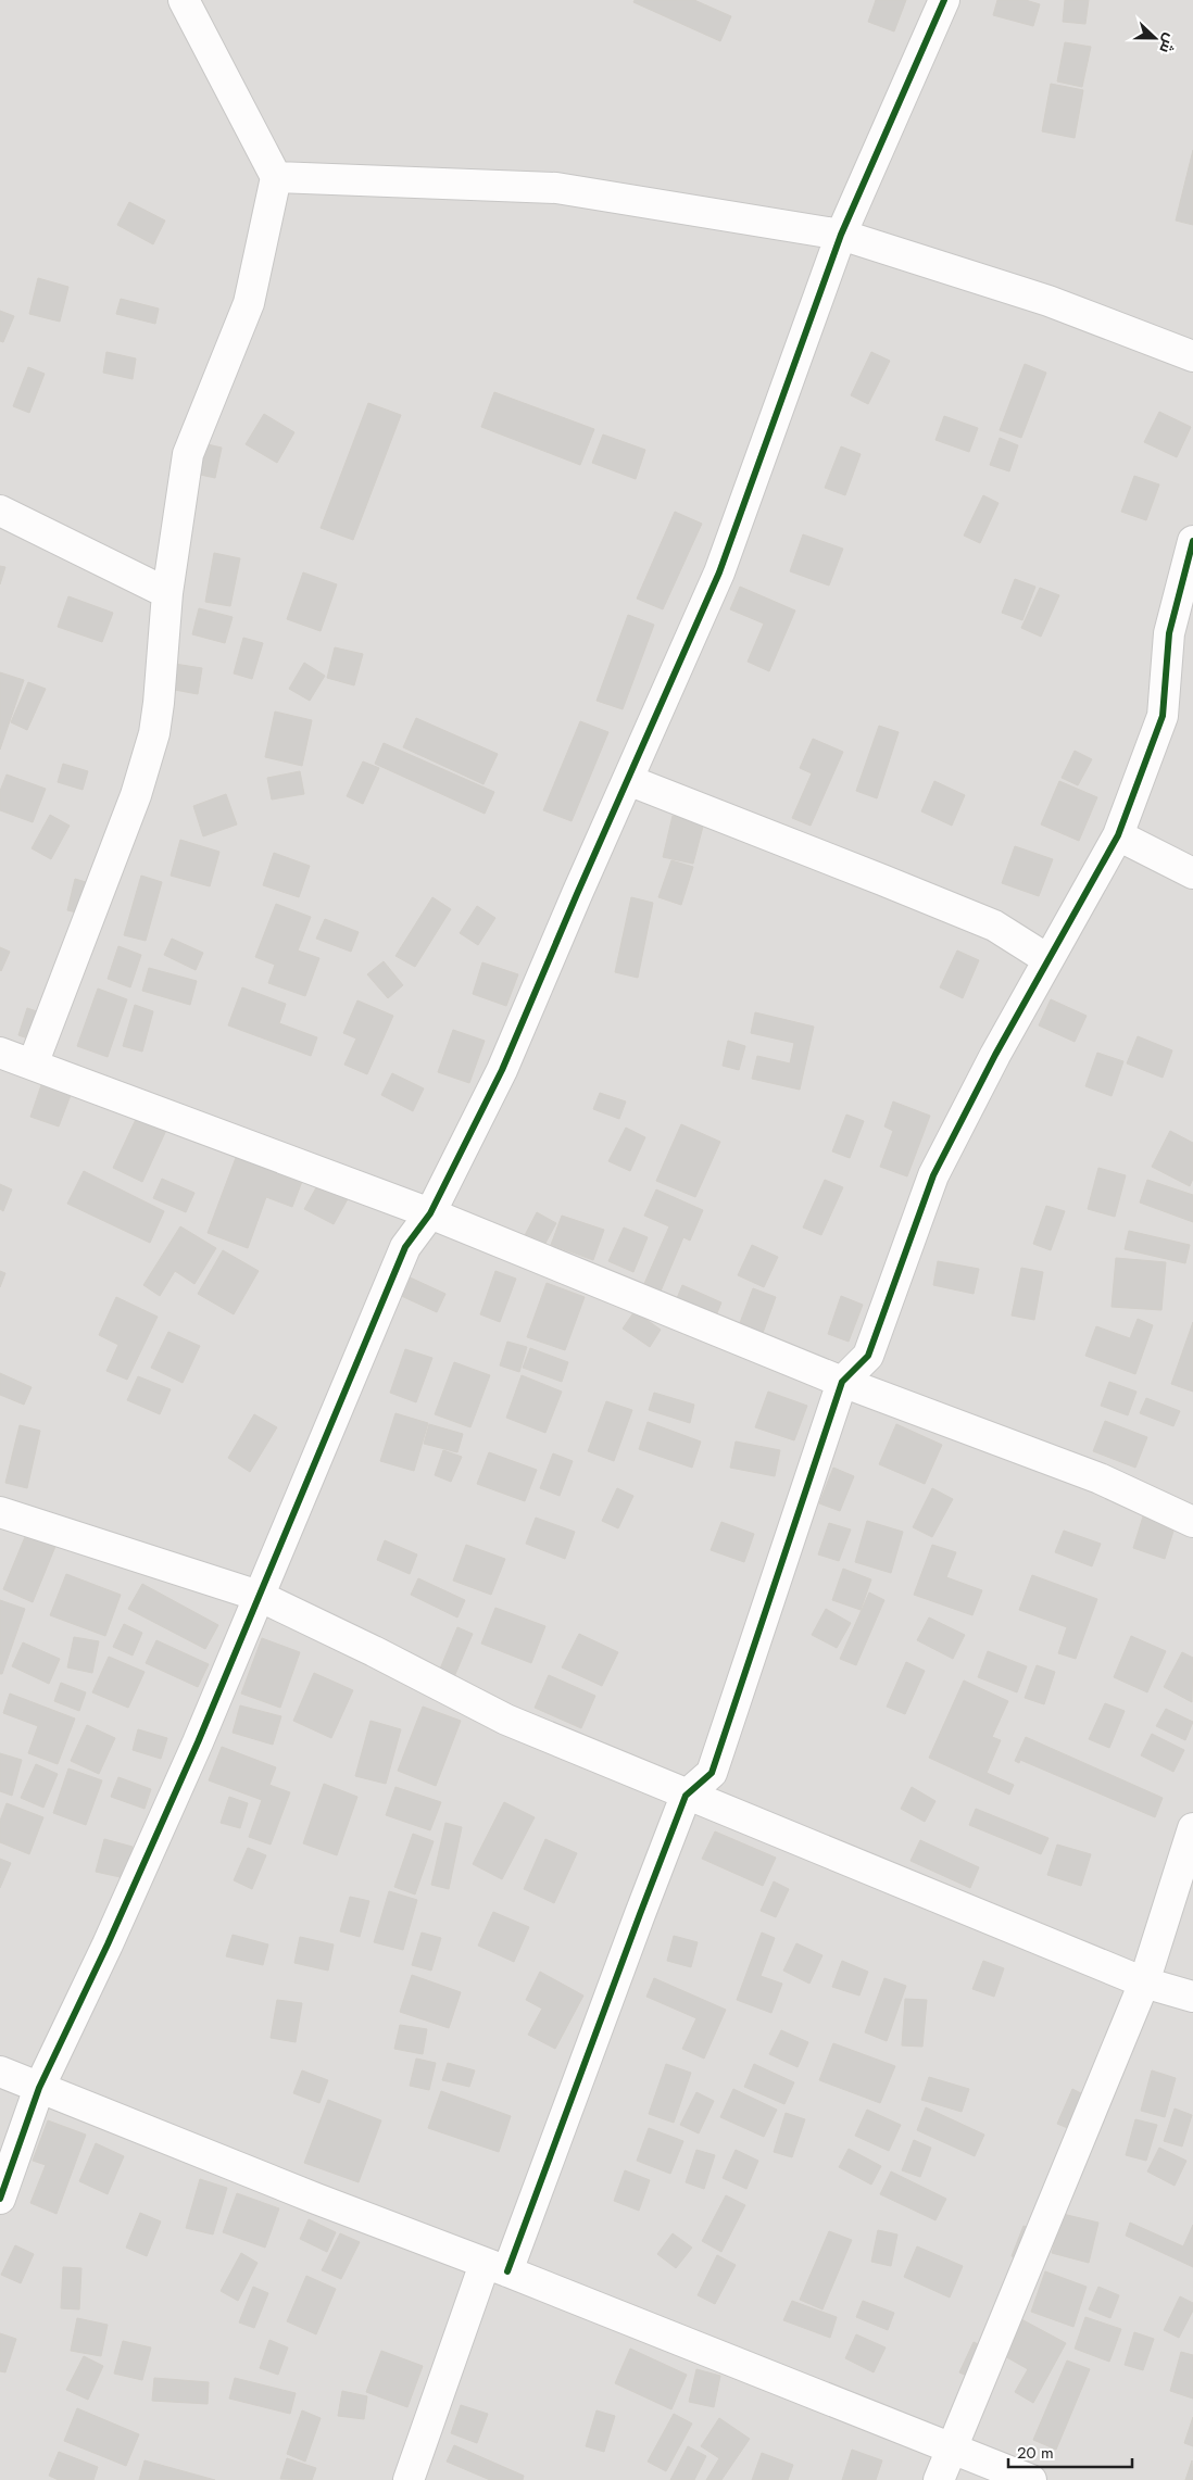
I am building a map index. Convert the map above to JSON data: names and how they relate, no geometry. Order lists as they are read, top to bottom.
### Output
{
  "scale_bar": "20 m",
  "north": "right"
}
